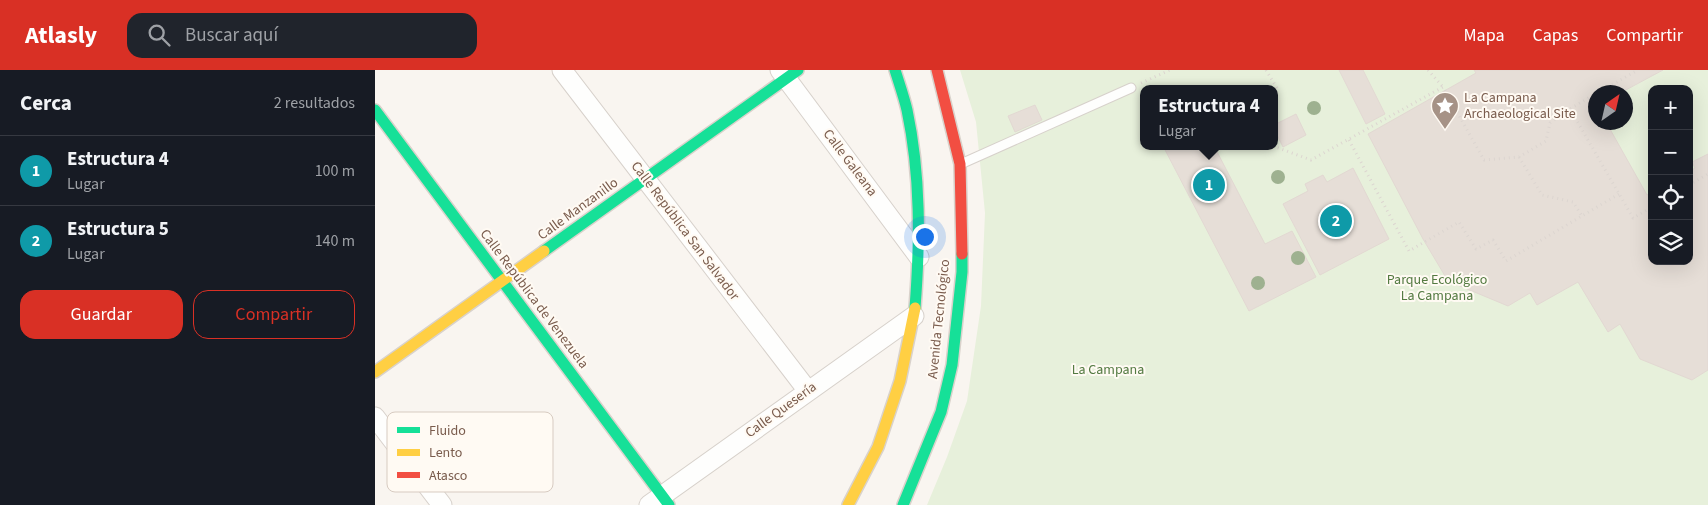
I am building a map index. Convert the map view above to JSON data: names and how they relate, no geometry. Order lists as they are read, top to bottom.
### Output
{
  "streets": {
    "street": [
      "Calle Galeana",
      "Calle Manzanillo",
      "Calle República San Salvador",
      "Calle República de Venezuela",
      "Avenida Tecnológico",
      "Calle Quesería"
    ]
  },
  "crossings": [
    ["Calle Galeana", "Calle Manzanillo"],
    ["Calle Galeana", "Avenida Tecnológico"],
    ["Calle Manzanillo", "Calle República San Salvador"],
    ["Calle Manzanillo", "Calle República de Venezuela"],
    ["Calle República San Salvador", "Calle Quesería"],
    ["Calle República de Venezuela", "Calle Quesería"],
    ["Avenida Tecnológico", "Calle Quesería"]
  ],
  "parks": ["Parque Ecológico La Campana", "La Campana"],
  "places": {
    "place": ["La Campana Archaeological Site"]
  },
  "legend": ["Fluido", "Lento", "Atasco"],
  "north": "top right",
  "page": {
    "header": "Atlasly",
    "search": "Buscar aquí",
    "nav": ["Mapa", "Capas", "Compartir"],
    "heading": ["Cerca", "2 resultados"],
    "map_buttons": ["+", "−"],
    "popup": ["Estructura 4", "Lugar"],
    "list": [
      {
        "mark": "1",
        "name": "Estructura 4",
        "note": "Lugar",
        "value": "100 m"
      },
      {
        "mark": "2",
        "name": "Estructura 5",
        "note": "Lugar",
        "value": "140 m"
      }
    ],
    "pins": ["1", "2"],
    "buttons": ["Guardar", "Compartir"]
  }
}
